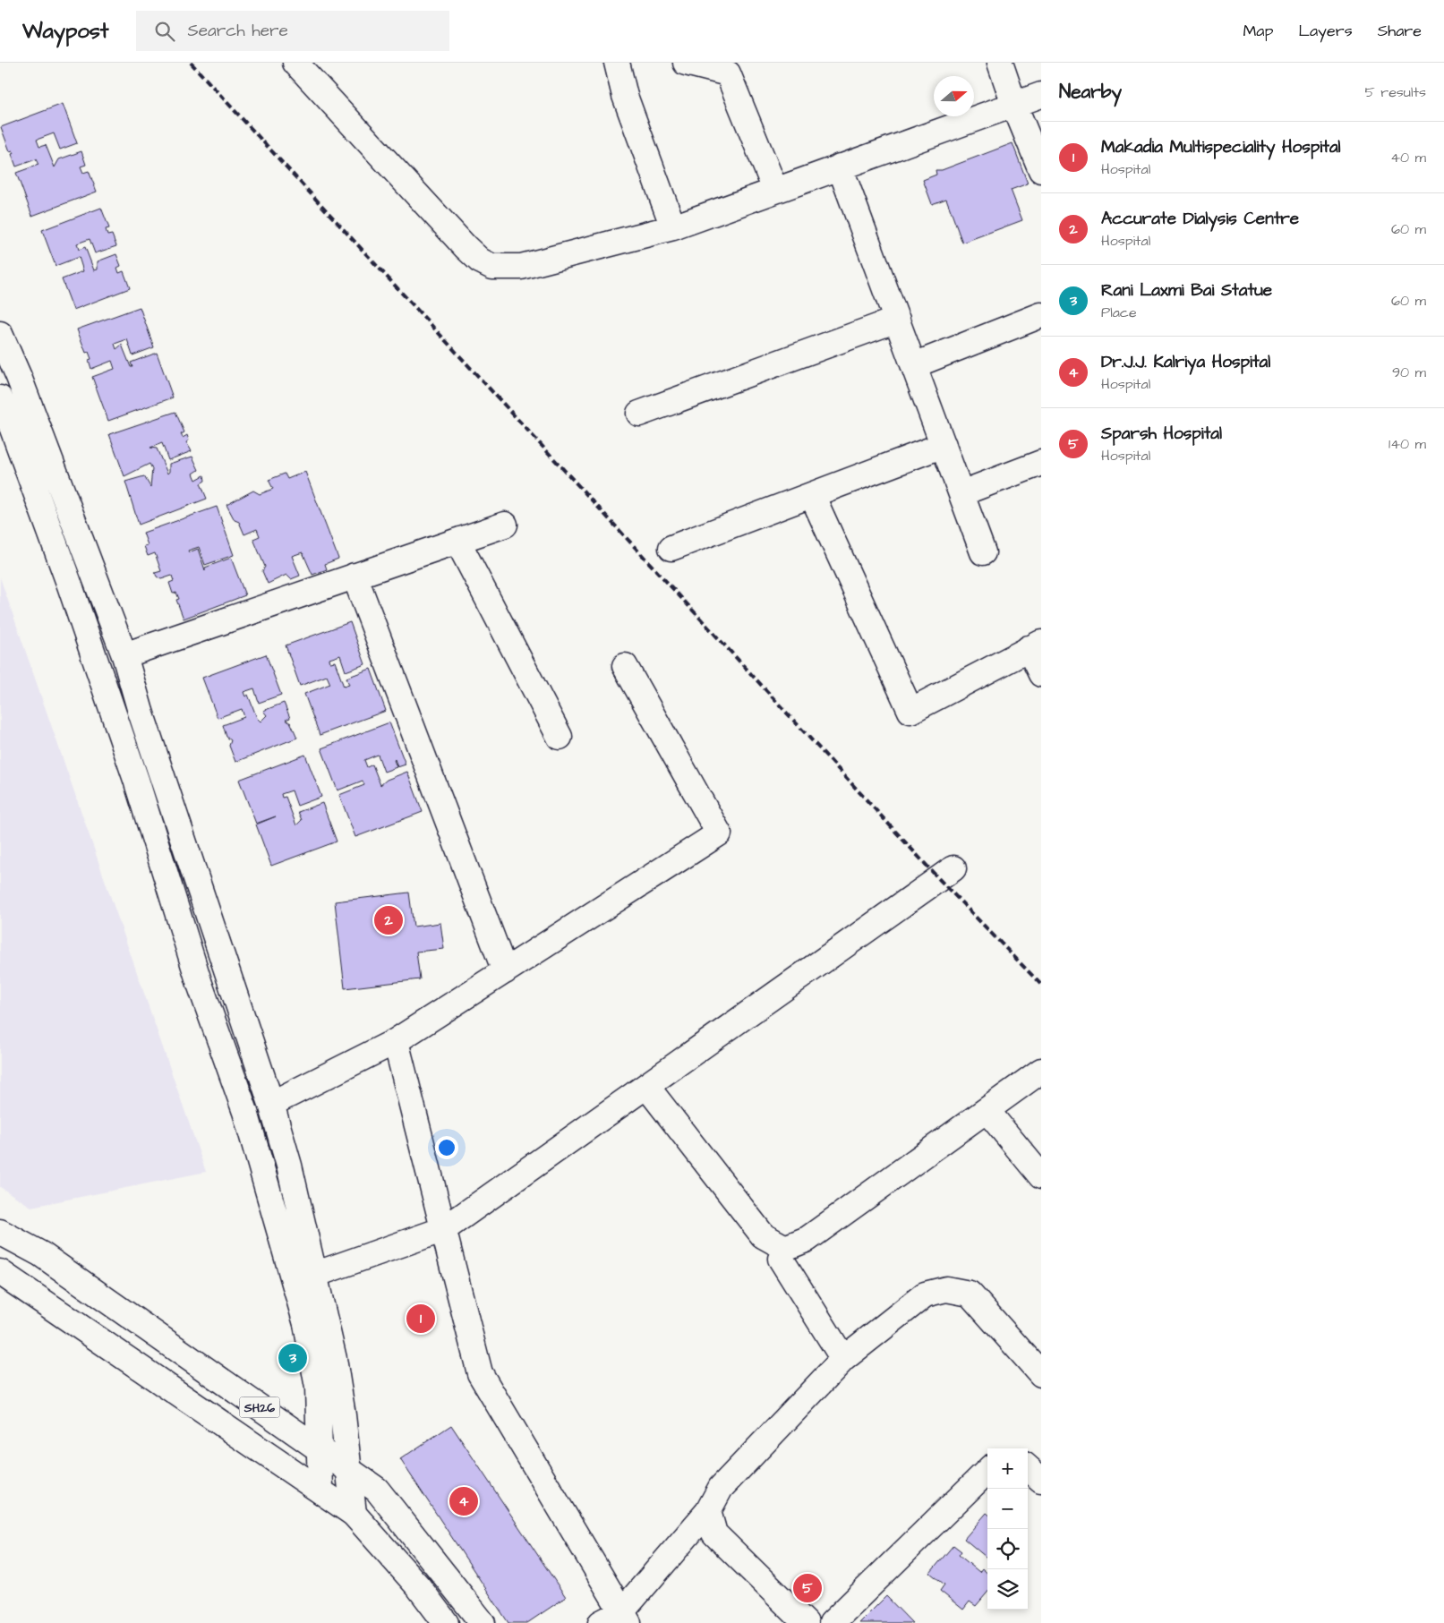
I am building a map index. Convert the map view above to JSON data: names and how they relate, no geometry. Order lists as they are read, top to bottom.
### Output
{
  "streets": {
    "street": ["SH26"]
  },
  "north": "right",
  "page": {
    "header": "Waypost",
    "search": "Search here",
    "nav": ["Map", "Layers", "Share"],
    "heading": ["Nearby", "5 results"],
    "list": [
      {
        "mark": "1",
        "name": "Makadia Multispeciality Hospital",
        "note": "Hospital",
        "value": "40 m"
      },
      {
        "mark": "2",
        "name": "Accurate Dialysis Centre",
        "note": "Hospital",
        "value": "60 m"
      },
      {
        "mark": "3",
        "name": "Rani Laxmi Bai Statue",
        "note": "Place",
        "value": "60 m"
      },
      {
        "mark": "4",
        "name": "Dr.J.J. Kalriya Hospital",
        "note": "Hospital",
        "value": "90 m"
      },
      {
        "mark": "5",
        "name": "Sparsh Hospital",
        "note": "Hospital",
        "value": "140 m"
      }
    ],
    "pins": [
      "2",
      "1",
      "3",
      "4",
      "5"
    ],
    "map_buttons": ["+", "−"]
  }
}
